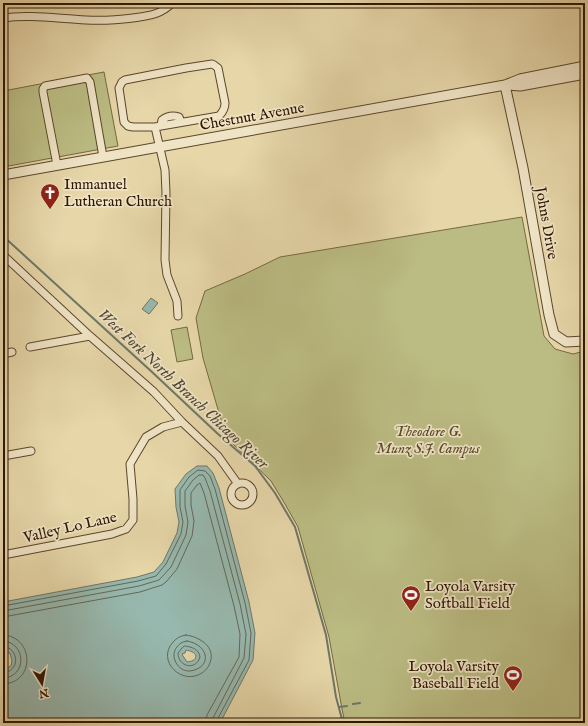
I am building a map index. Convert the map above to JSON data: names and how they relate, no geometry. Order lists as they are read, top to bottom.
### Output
{
  "streets": {
    "street": ["Chestnut Avenue", "Johns Drive", "Valley Lo Lane"]
  },
  "crossings": [
    ["Chestnut Avenue", "Johns Drive"]
  ],
  "water": ["West Fork North Branch Chicago River"],
  "parks": ["Theodore G. Munz S.J. Campus"],
  "places": {
    "church": ["Immanuel Lutheran Church"],
    "sports": ["Loyola Varsity Softball Field", "Loyola Varsity Baseball Field"]
  },
  "north": "bottom"
}
